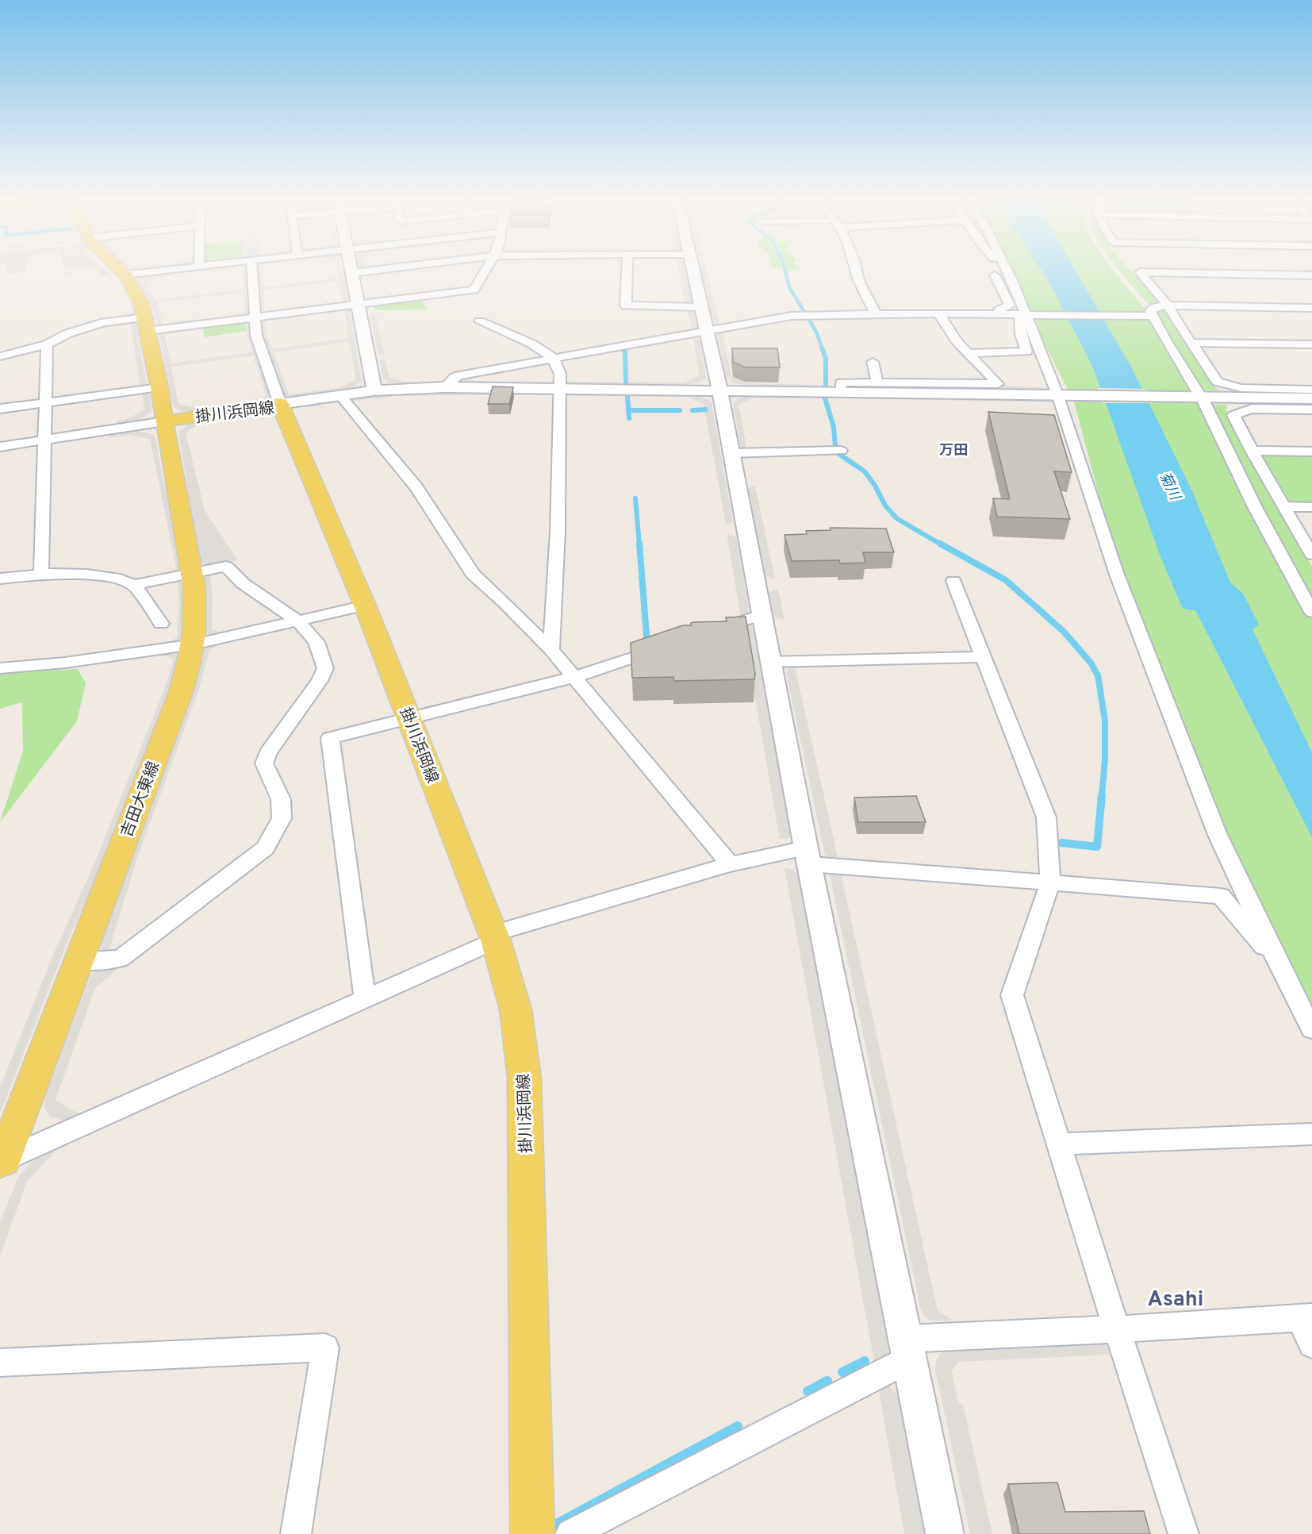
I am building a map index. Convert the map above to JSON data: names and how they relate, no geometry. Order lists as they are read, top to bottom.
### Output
{
  "streets": {
    "main road": ["掛川浜岡線", "吉田大東線"]
  },
  "crossings": [
    ["掛川浜岡線", "吉田大東線"]
  ],
  "districts": ["万田", "Asahi"],
  "water": ["菊川"]
}
